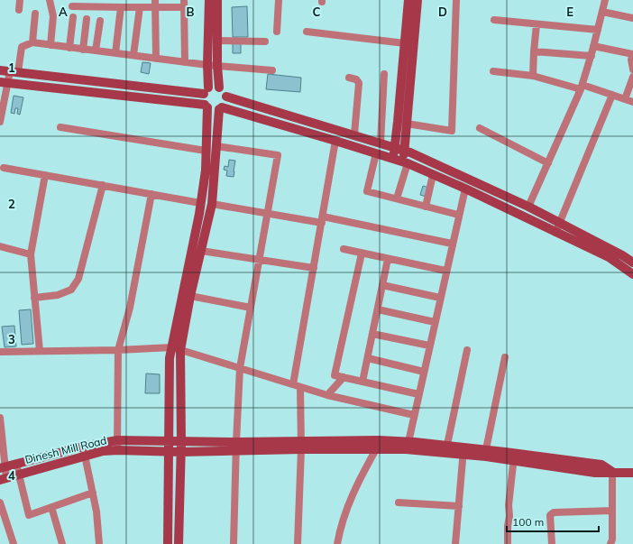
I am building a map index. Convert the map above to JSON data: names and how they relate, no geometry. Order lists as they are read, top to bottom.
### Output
{
  "streets": {
    "main road": ["Dinesh Mill Road"]
  },
  "scale_bar": "100 m",
  "grid": {
    "columns": [
      "A",
      "B",
      "C",
      "D",
      "E"
    ],
    "rows": [
      "1",
      "2",
      "3",
      "4"
    ]
  }
}
